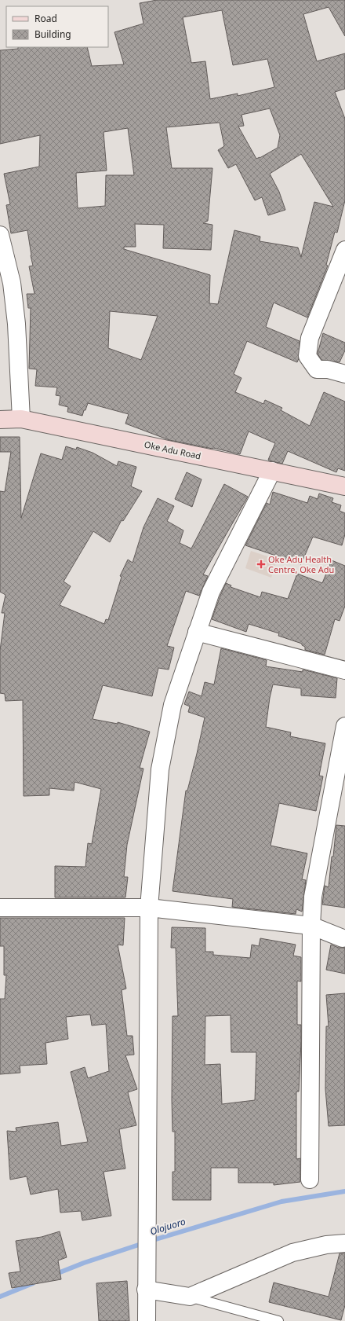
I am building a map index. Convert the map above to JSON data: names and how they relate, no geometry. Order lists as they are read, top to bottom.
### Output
{
  "streets": {
    "street": ["Oke Adu Road"]
  },
  "water": ["Olojuoro"],
  "places": {
    "health": ["Oke Adu Health Centre, Oke Adu"]
  },
  "legend": ["Road", "Building"]
}
